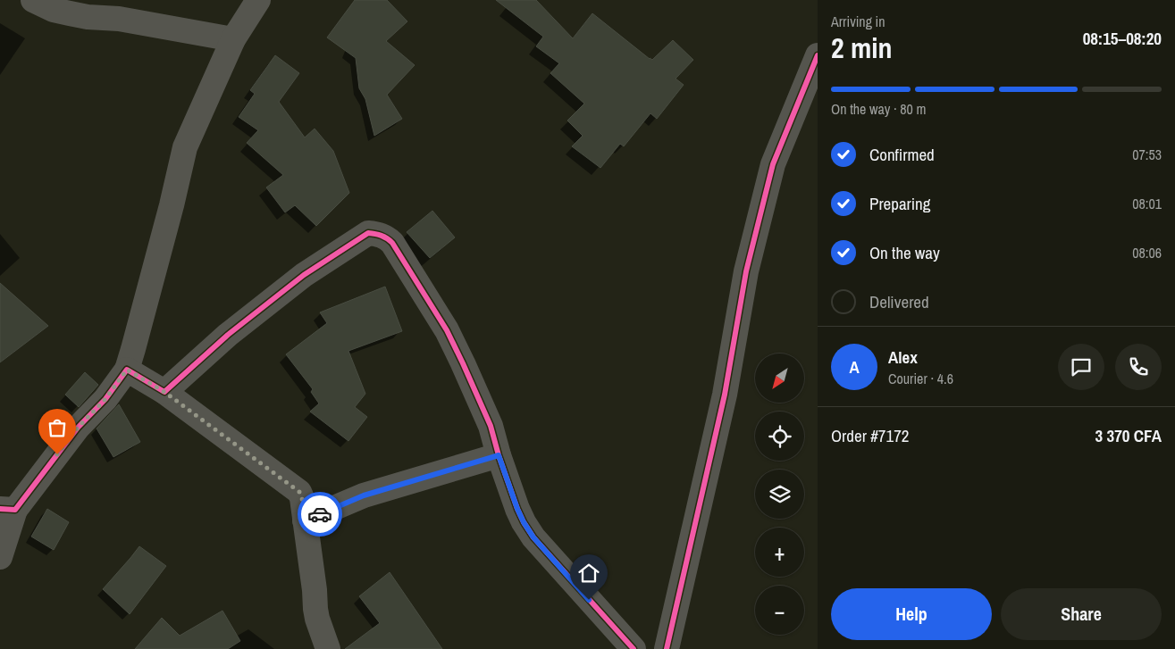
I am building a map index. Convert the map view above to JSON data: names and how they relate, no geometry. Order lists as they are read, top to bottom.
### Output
{
  "north": "bottom left",
  "page": {
    "heading": ["2 min", "Arriving in", "08:15–08:20"],
    "panel": [
      "Alex",
      "Courier · 4.6",
      "Order #7172",
      "3 370 CFA"
    ],
    "bar": "On the way · 80 m",
    "list": [
      ["Confirmed", "07:53"],
      ["Preparing", "08:01"],
      ["On the way", "08:06"],
      "Delivered"
    ],
    "round": "A",
    "map_buttons": ["+", "−"],
    "buttons": ["Help", "Share"]
  }
}
